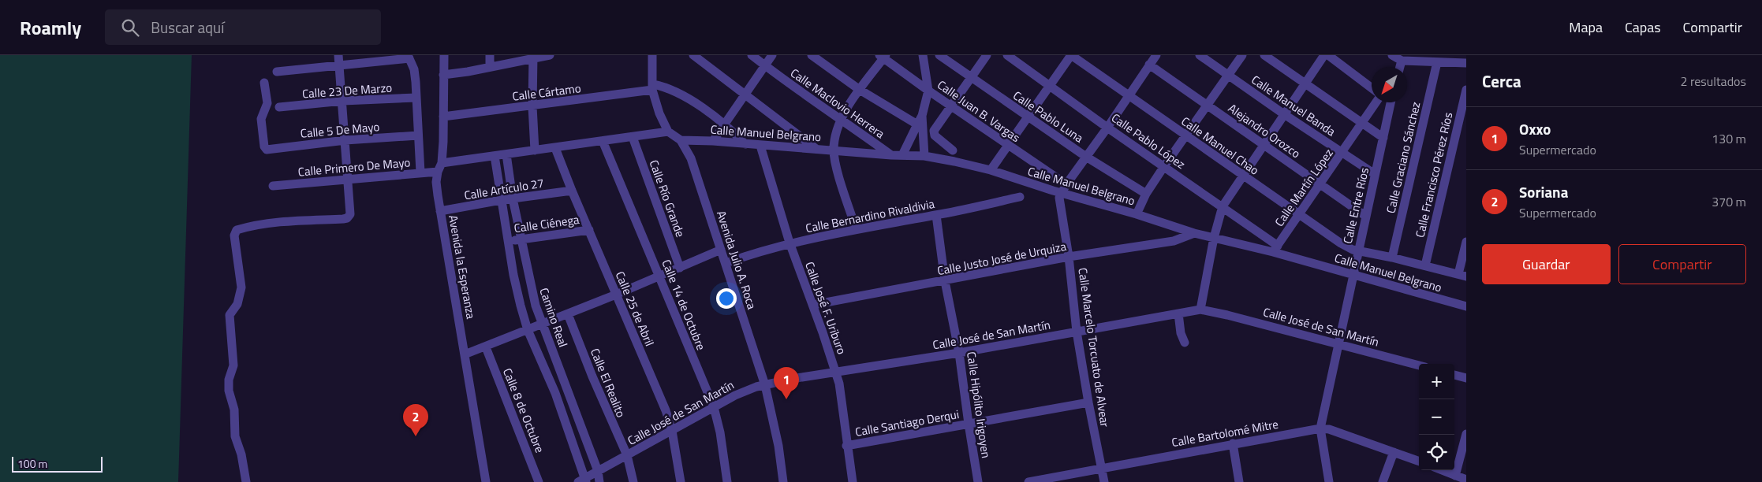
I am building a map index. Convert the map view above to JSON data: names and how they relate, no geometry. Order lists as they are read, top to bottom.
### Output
{
  "streets": {
    "street": [
      "Calle 23 De Marzo",
      "Calle Cártamo",
      "Calle Maclovio Herrera",
      "Calle Manuel Banda",
      "Calle Juan B. Vargas",
      "Calle Pablo Luna",
      "Calle 5 De Mayo",
      "Alejandro Orozco",
      "Calle Manuel Belgrano",
      "Calle Pablo López",
      "Calle Manuel Chao",
      "Calle Graciano Sánchez",
      "Calle Primero De Mayo",
      "Calle Francisco Pérez Ríos",
      "Calle Martín López",
      "Calle Artículo 27",
      "Calle Río Grande",
      "Calle Entre Ríos",
      "Calle Bernardino Rivaldivia",
      "Calle Ciénega",
      "Calle Justo José de Urquiza",
      "Avenida Julio A. Roca",
      "Avenida la Esperanza",
      "Calle 14 de Octubre",
      "Calle José F. Uriburo",
      "Calle 25 de Abril",
      "Camino Real",
      "Calle José de San Martín",
      "Calle Marcelo Torcuato de Alvear",
      "Calle El Realito",
      "Calle Hipólito Irigoyen",
      "Calle 8 de Octubre",
      "Calle Santiago Derqui",
      "Calle Bartolomé Mitre"
    ]
  },
  "crossings": [
    ["Calle Cártamo", "Avenida Julio A. Roca"],
    ["Calle Cártamo", "Avenida la Esperanza"],
    ["Calle Maclovio Herrera", "Calle Manuel Belgrano"],
    ["Calle Manuel Banda", "Calle Martín López"],
    ["Calle Manuel Banda", "Calle Entre Ríos"],
    ["Alejandro Orozco", "Calle Martín López"],
    ["Alejandro Orozco", "Calle Entre Ríos"],
    ["Calle Manuel Belgrano", "Calle Pablo López"],
    ["Calle Manuel Belgrano", "Calle Martín López"],
    ["Calle Manuel Belgrano", "Calle Entre Ríos"],
    ["Calle Manuel Belgrano", "Calle Justo José de Urquiza"],
    ["Calle Manuel Belgrano", "Avenida Julio A. Roca"],
    ["Calle Manuel Belgrano", "Calle José F. Uriburo"],
    ["Calle Manuel Belgrano", "Calle Marcelo Torcuato de Alvear"],
    ["Calle Pablo López", "Calle Martín López"],
    ["Calle Manuel Chao", "Calle Graciano Sánchez"],
    ["Calle Manuel Chao", "Calle Francisco Pérez Ríos"],
    ["Calle Manuel Chao", "Calle Martín López"],
    ["Calle Manuel Chao", "Calle Entre Ríos"],
    ["Calle Primero De Mayo", "Avenida la Esperanza"],
    ["Calle Artículo 27", "Avenida la Esperanza"],
    ["Calle Artículo 27", "Calle 25 de Abril"],
    ["Calle Artículo 27", "Camino Real"],
    ["Calle Entre Ríos", "Calle José de San Martín"],
    ["Calle Entre Ríos", "Calle Bartolomé Mitre"],
    ["Calle Bernardino Rivaldivia", "Avenida Julio A. Roca"],
    ["Calle Bernardino Rivaldivia", "Calle José F. Uriburo"],
    ["Calle Bernardino Rivaldivia", "Calle Hipólito Irigoyen"],
    ["Calle Ciénega", "Calle 25 de Abril"],
    ["Calle Ciénega", "Camino Real"],
    ["Calle Justo José de Urquiza", "Calle José F. Uriburo"],
    ["Calle Justo José de Urquiza", "Calle Marcelo Torcuato de Alvear"],
    ["Calle Justo José de Urquiza", "Calle Hipólito Irigoyen"],
    ["Avenida Julio A. Roca", "Calle José de San Martín"],
    ["Calle 14 de Octubre", "Calle José de San Martín"],
    ["Calle José F. Uriburo", "Calle José de San Martín"],
    ["Calle José F. Uriburo", "Calle Santiago Derqui"],
    ["Calle 25 de Abril", "Calle José de San Martín"],
    ["Camino Real", "Calle José de San Martín"],
    ["Calle José de San Martín", "Calle Marcelo Torcuato de Alvear"],
    ["Calle José de San Martín", "Calle El Realito"],
    ["Calle José de San Martín", "Calle Hipólito Irigoyen"],
    ["Calle Marcelo Torcuato de Alvear", "Calle Santiago Derqui"],
    ["Calle Marcelo Torcuato de Alvear", "Calle Bartolomé Mitre"],
    ["Calle Hipólito Irigoyen", "Calle Santiago Derqui"]
  ],
  "scale_bar": "100 m",
  "north": "bottom left",
  "page": {
    "header": "Roamly",
    "search": "Buscar aquí",
    "nav": ["Mapa", "Capas", "Compartir"],
    "heading": ["Cerca", "2 resultados"],
    "list": [
      {
        "mark": "1",
        "name": "Oxxo",
        "note": "Supermercado",
        "value": "130 m"
      },
      {
        "mark": "2",
        "name": "Soriana",
        "note": "Supermercado",
        "value": "370 m"
      }
    ],
    "buttons": ["Guardar", "Compartir"],
    "map_buttons": ["+", "−"],
    "pins": ["1", "2"],
    "scale": "100 m"
  }
}
